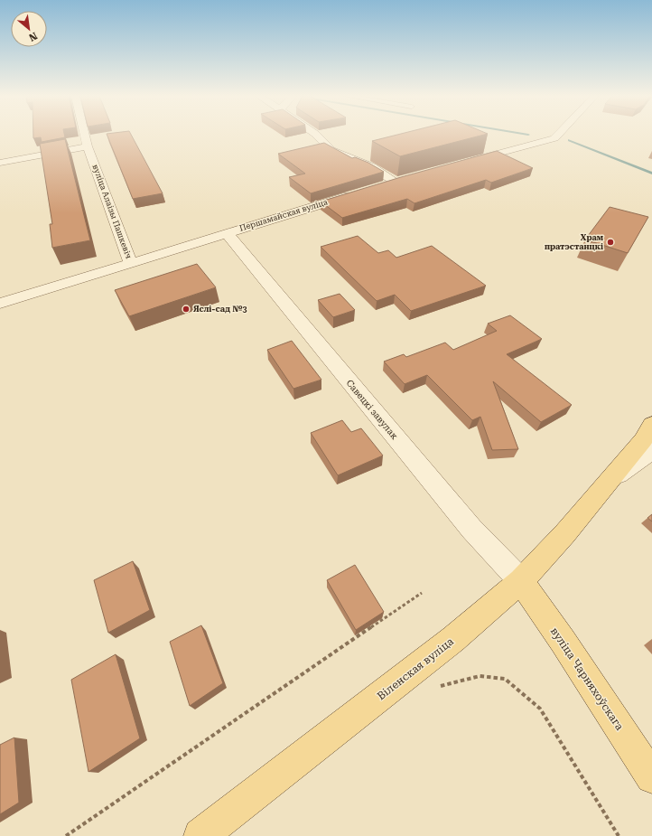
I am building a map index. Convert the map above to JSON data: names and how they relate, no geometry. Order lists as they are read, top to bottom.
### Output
{
  "streets": {
    "main road": ["Віленская вуліца", "вуліца Чарняхоўскага"],
    "street": ["вуліца Алаізы Пашкевіч", "Першамайская вуліца", "Савецкі завулак"]
  },
  "crossings": [
    ["вуліца Алаізы Пашкевіч", "Першамайская вуліца"],
    ["Першамайская вуліца", "Савецкі завулак"],
    ["Савецкі завулак", "Віленская вуліца"],
    ["Савецкі завулак", "вуліца Чарняхоўскага"],
    ["Віленская вуліца", "вуліца Чарняхоўскага"]
  ],
  "places": ["Храм пратэстанцкі", "Яслі-сад №3"],
  "north": "bottom right"
}
